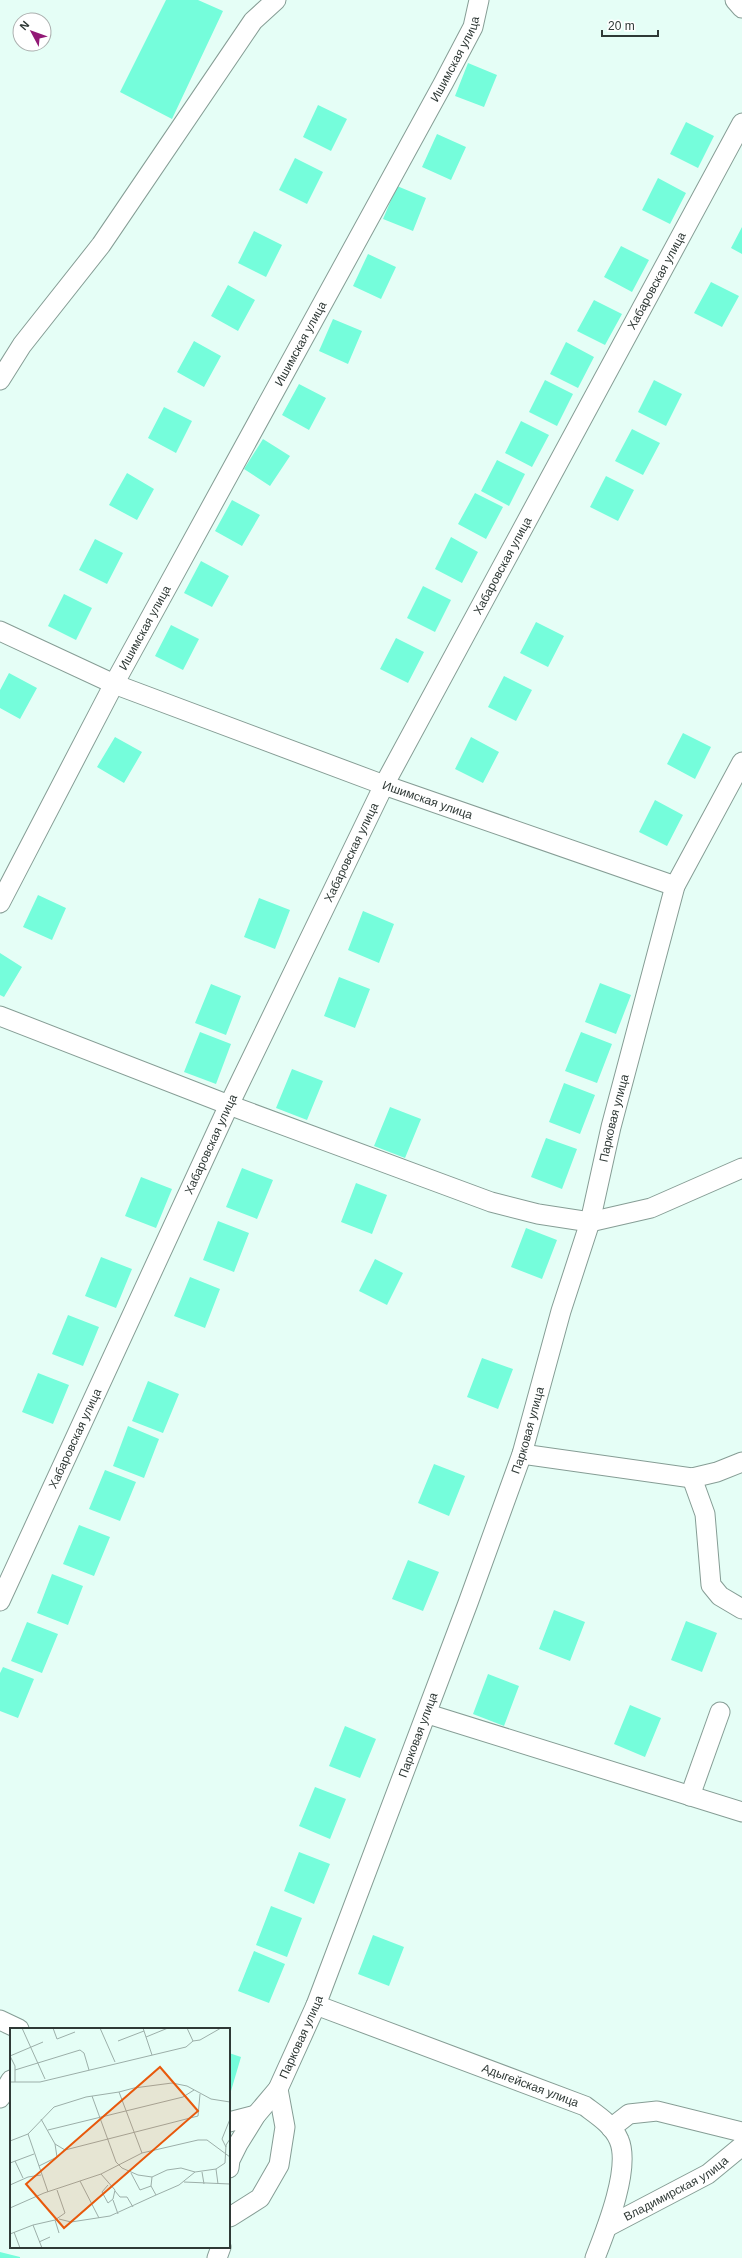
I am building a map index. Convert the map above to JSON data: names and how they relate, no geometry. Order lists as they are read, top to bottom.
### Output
{
  "streets": {
    "street": [
      "Ишимская улица",
      "Хабаровская улица",
      "Парковая улица",
      "Адыгейская улица",
      "Владимирская улица"
    ]
  },
  "crossings": [
    ["Ишимская улица", "Хабаровская улица"],
    ["Ишимская улица", "Парковая улица"],
    ["Парковая улица", "Адыгейская улица"],
    ["Адыгейская улица", "Владимирская улица"]
  ],
  "scale_bar": "20 m",
  "north": "top left"
}
